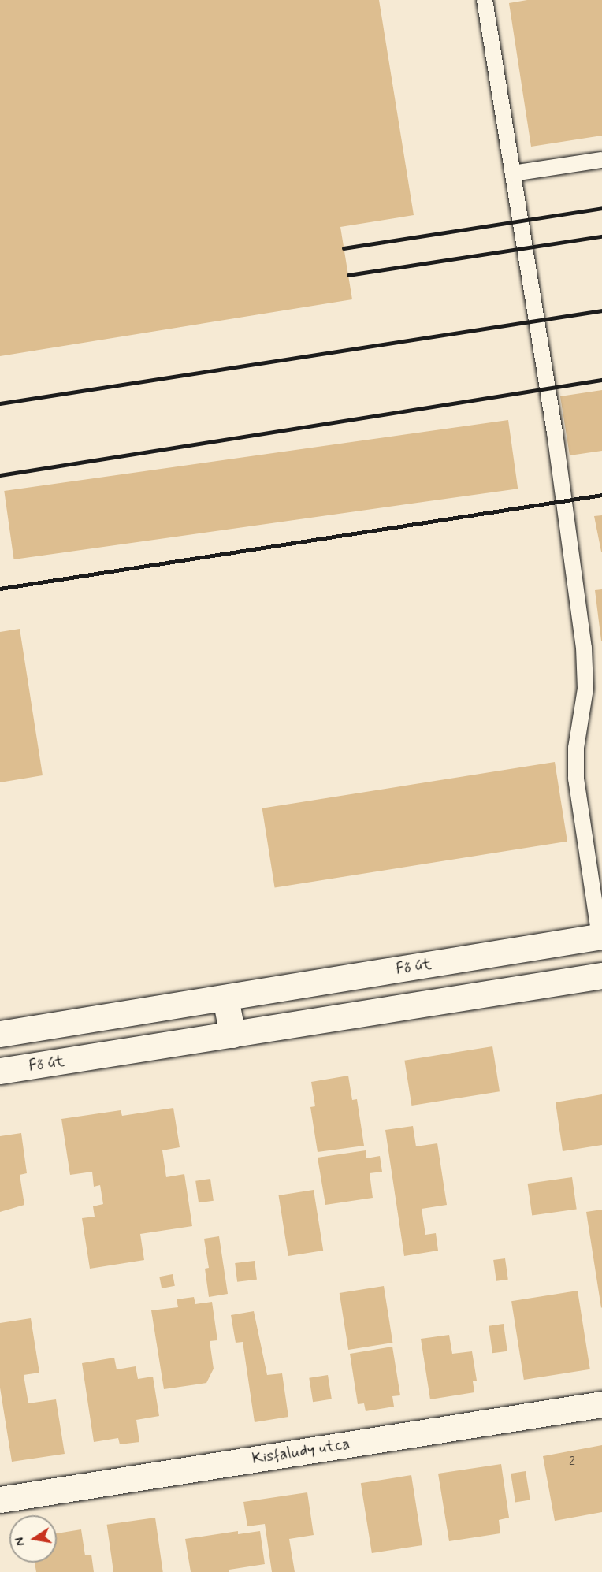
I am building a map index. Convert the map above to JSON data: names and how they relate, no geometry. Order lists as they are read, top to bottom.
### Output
{
  "streets": {
    "street": ["Fő út", "Kisfaludy utca"]
  },
  "house_numbers": ["2"],
  "north": "left"
}
